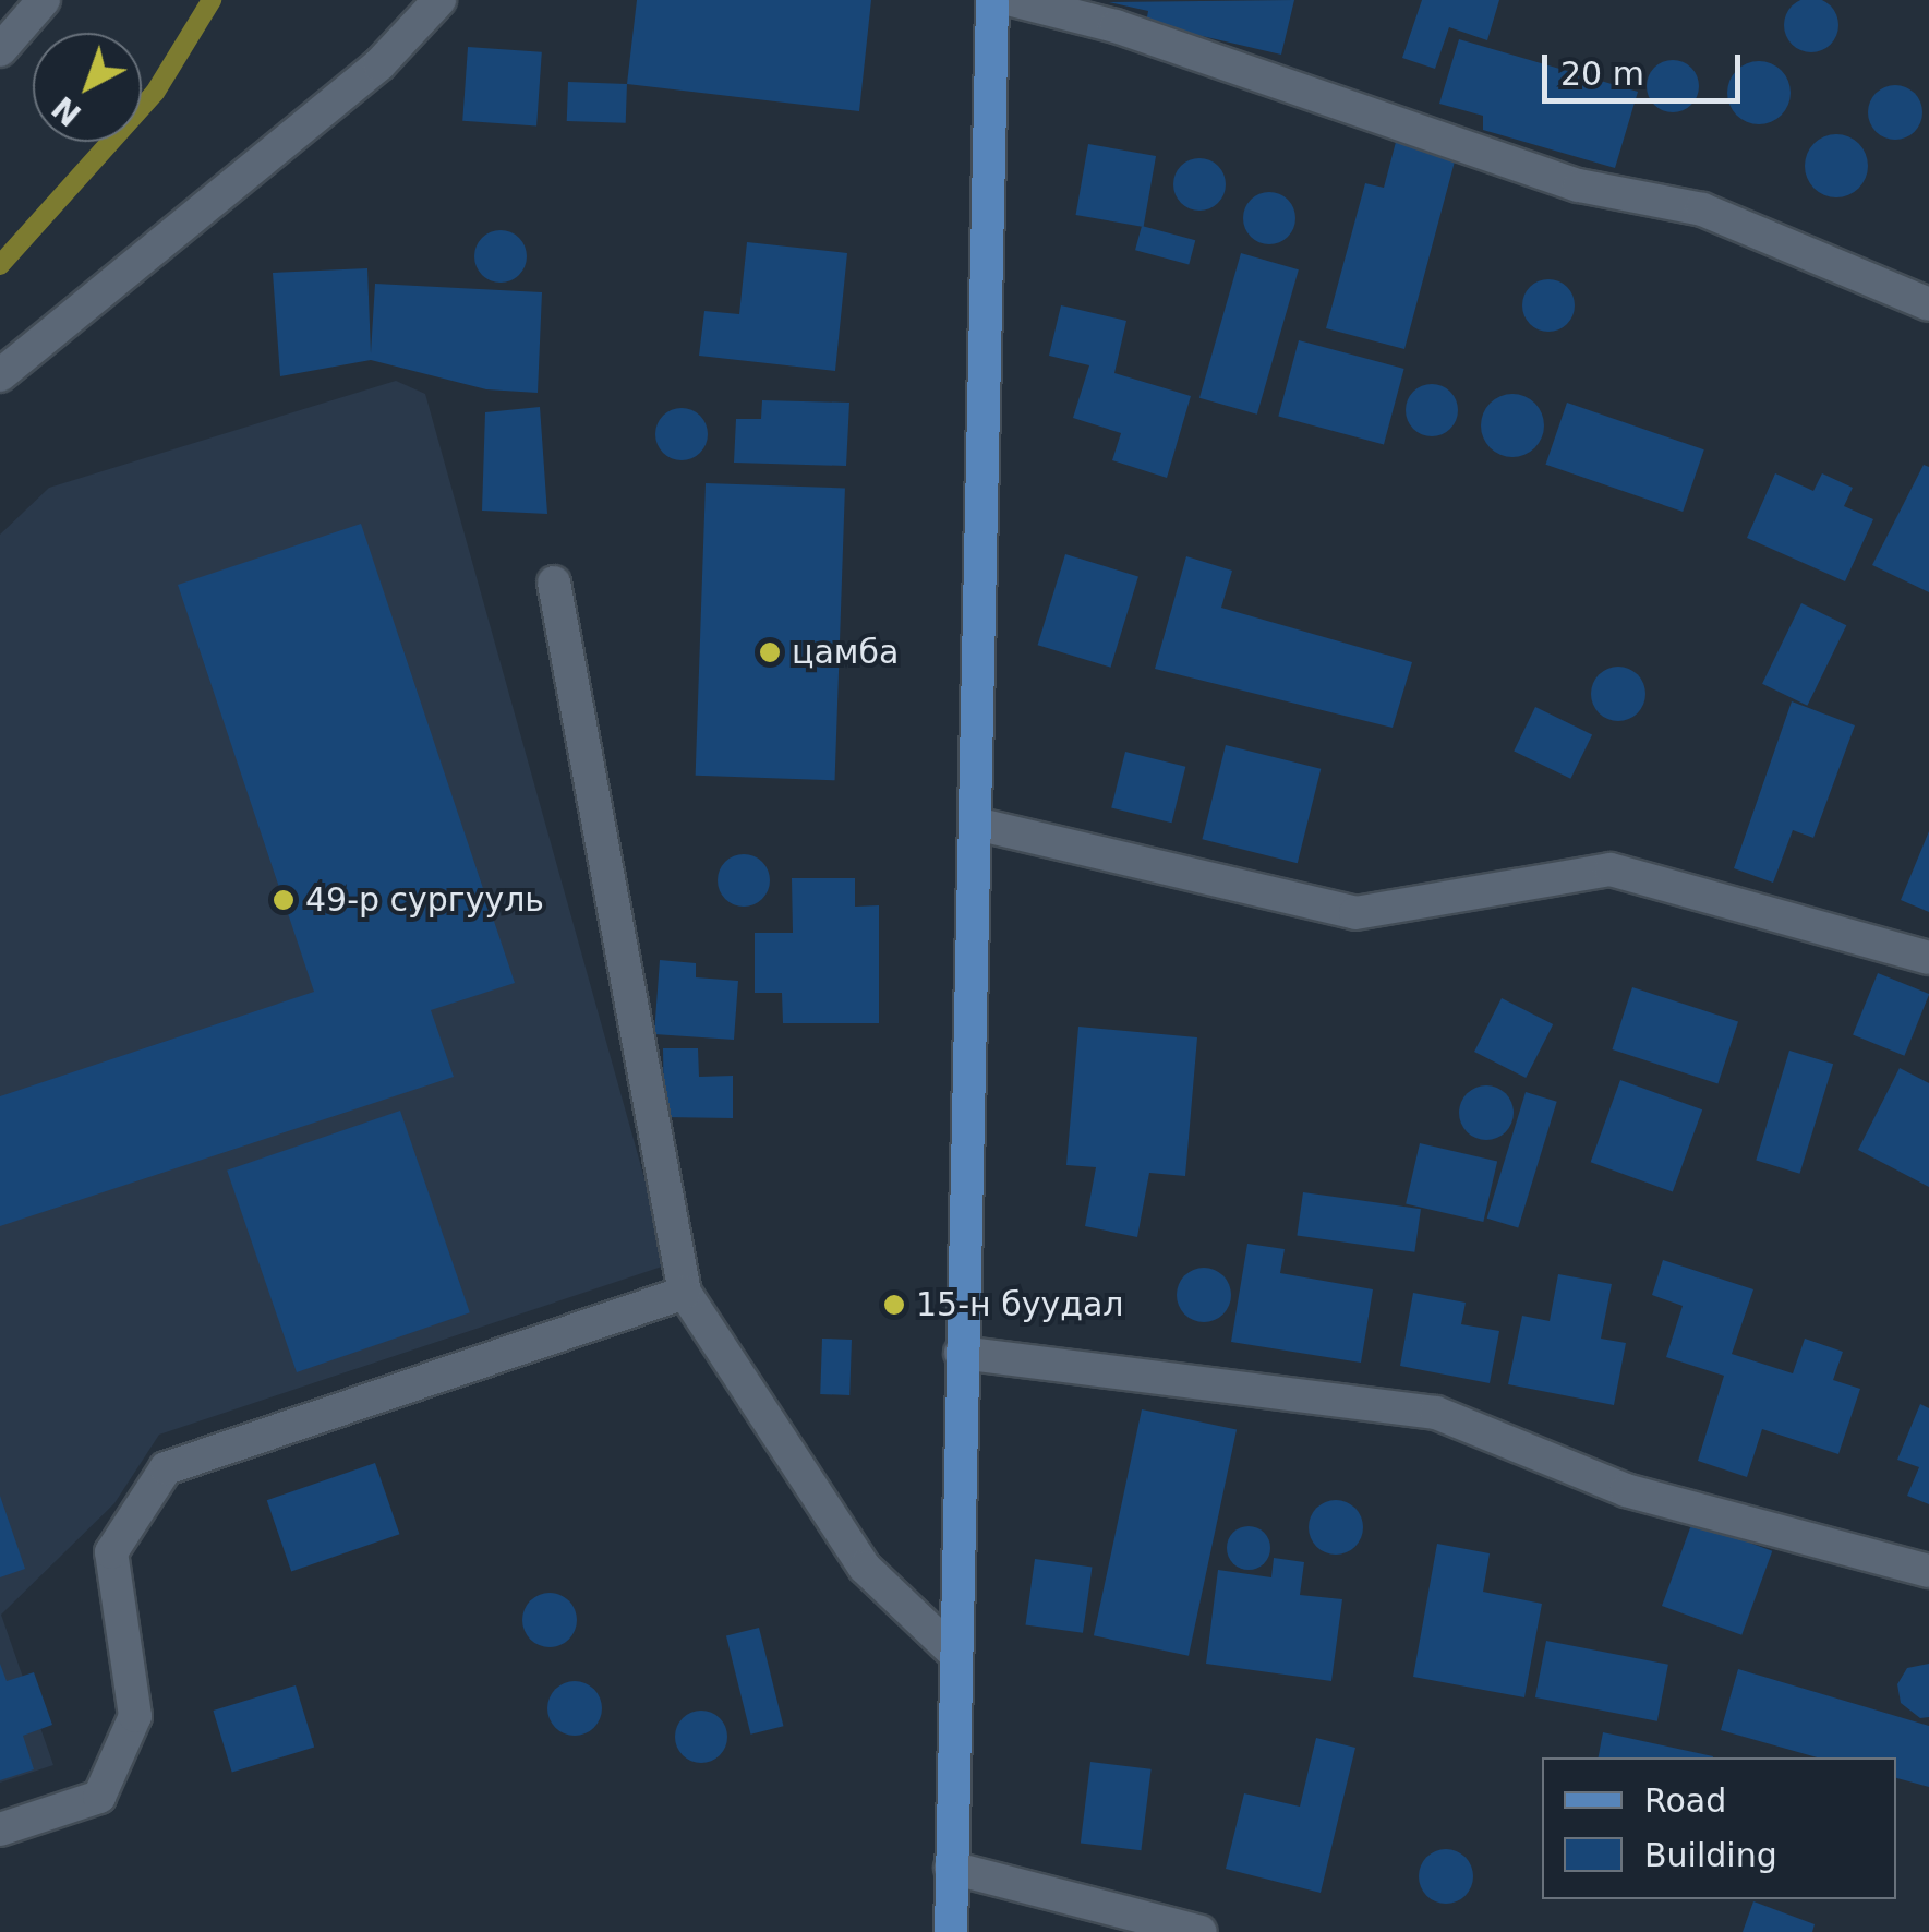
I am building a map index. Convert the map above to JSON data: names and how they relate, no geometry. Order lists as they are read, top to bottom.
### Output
{
  "places": ["цамба", "49-р сургууль", "15-н буудал"],
  "legend": ["Road", "Building"],
  "scale_bar": "20 m",
  "north": "bottom left"
}
